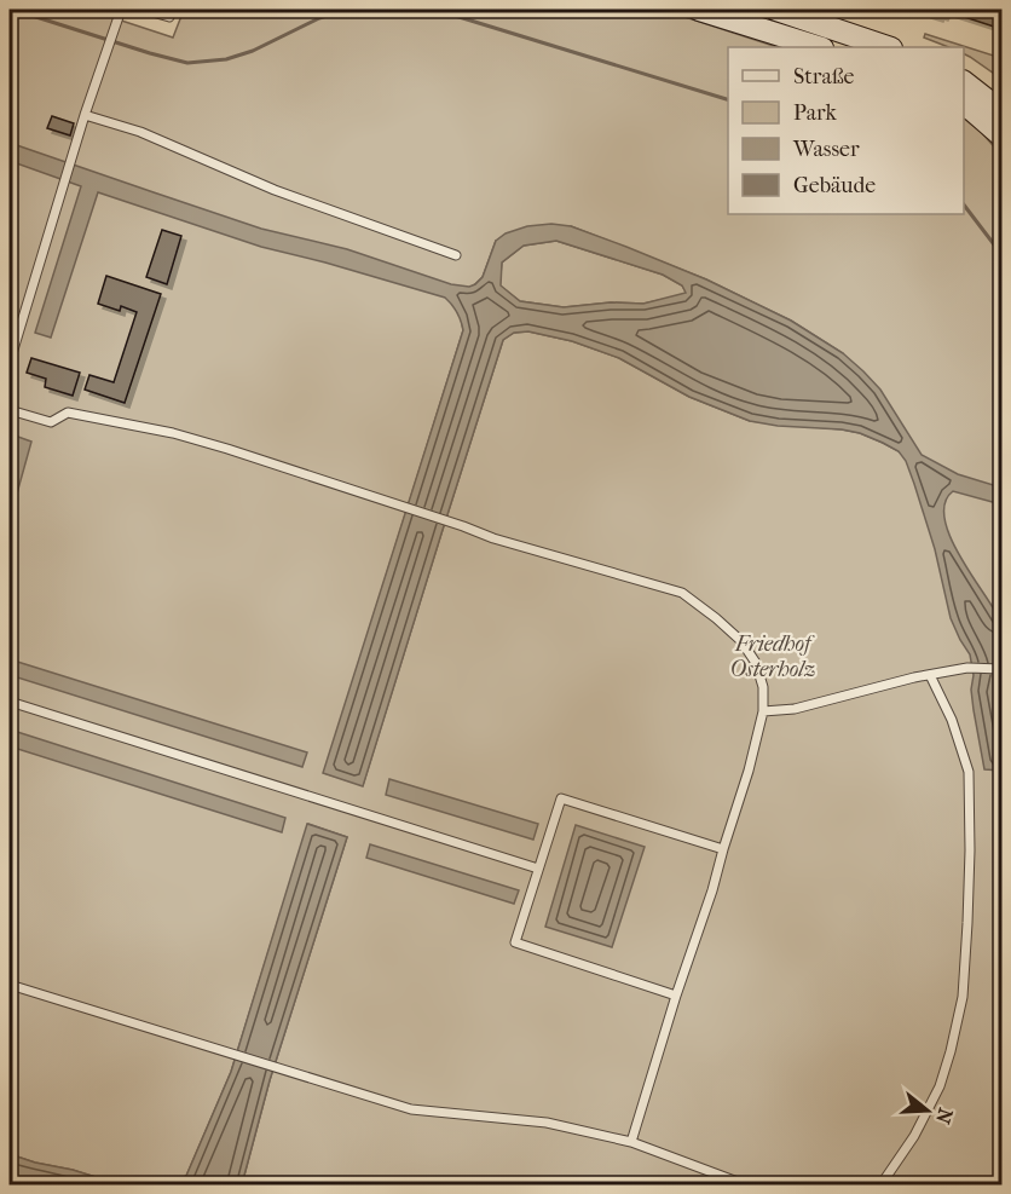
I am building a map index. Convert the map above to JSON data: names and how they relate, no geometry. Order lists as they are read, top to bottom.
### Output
{
  "parks": ["Friedhof Osterholz"],
  "legend": [
    "Straße",
    "Park",
    "Wasser",
    "Gebäude"
  ],
  "north": "right"
}
